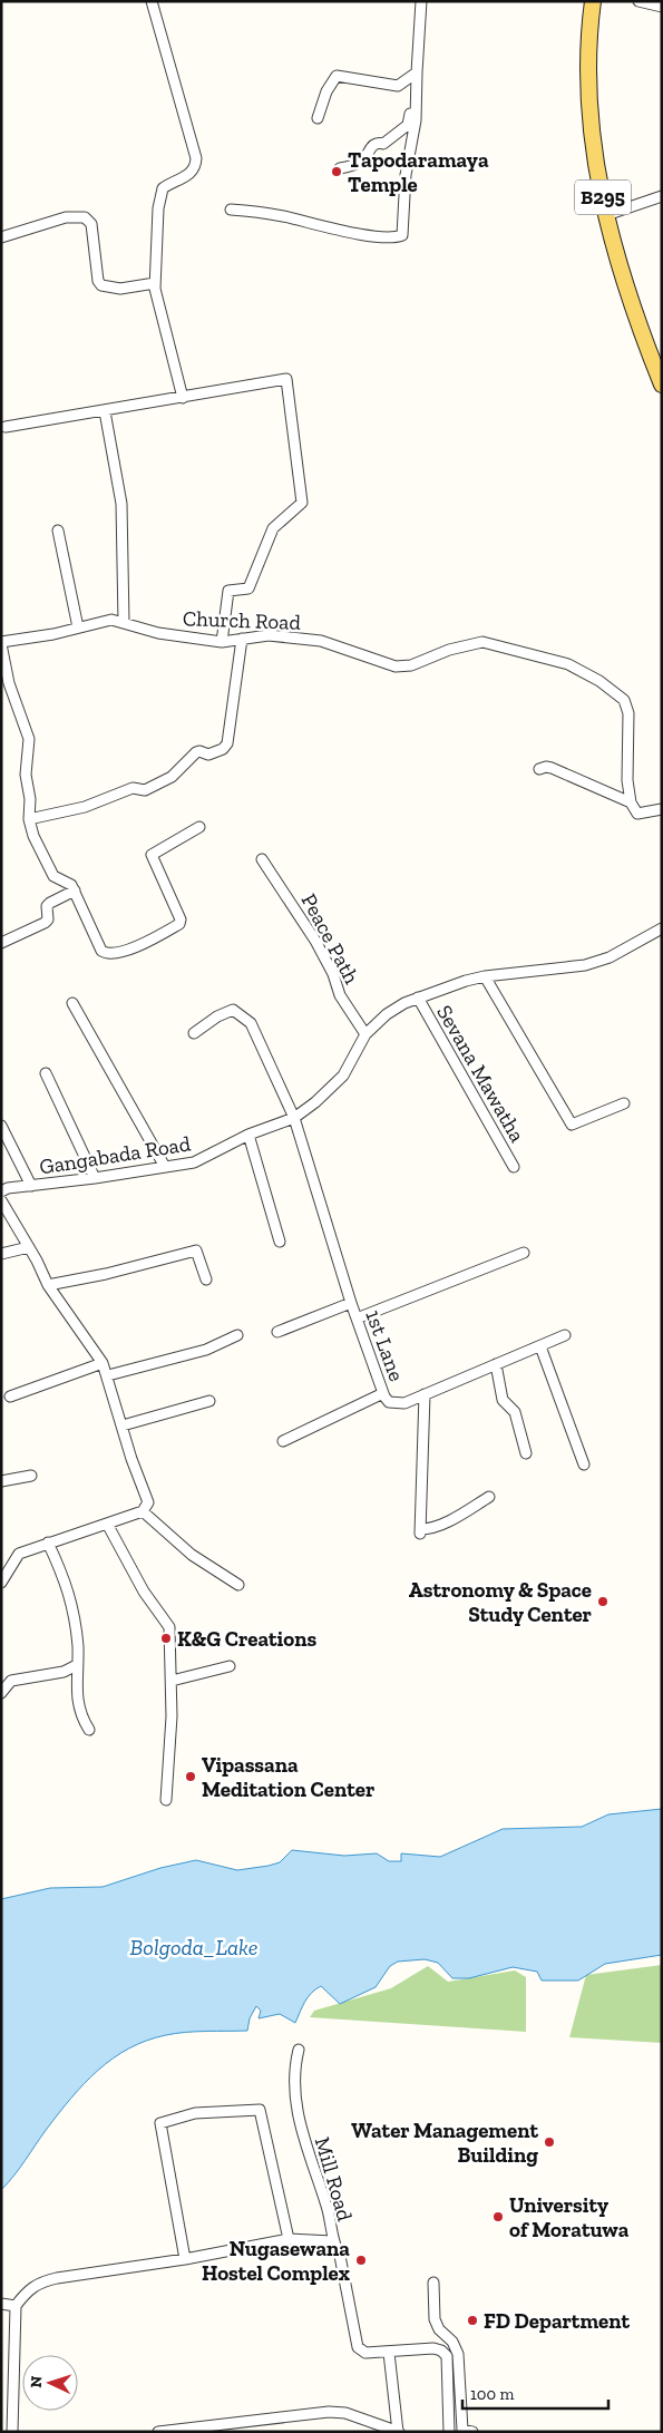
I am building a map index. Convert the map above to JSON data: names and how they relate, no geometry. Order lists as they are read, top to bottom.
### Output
{
  "streets": {
    "main road": ["B295"],
    "street": [
      "Church Road",
      "Peace Path",
      "Sevana Mawatha",
      "Gangabada Road",
      "1st Lane",
      "Mill Road"
    ]
  },
  "crossings": [
    ["Peace Path", "Gangabada Road"],
    ["Sevana Mawatha", "Gangabada Road"],
    ["Gangabada Road", "1st Lane"]
  ],
  "water": ["Bolgoda_Lake"],
  "places": [
    "Tapodaramaya Temple",
    "Astronomy & Space Study Center",
    "K&G Creations",
    "Vipassana Meditation Center",
    "Water Management Building",
    "University of Moratuwa",
    "Nugasewana Hostel Complex",
    "FD Department"
  ],
  "scale_bar": "100 m",
  "north": "left"
}
